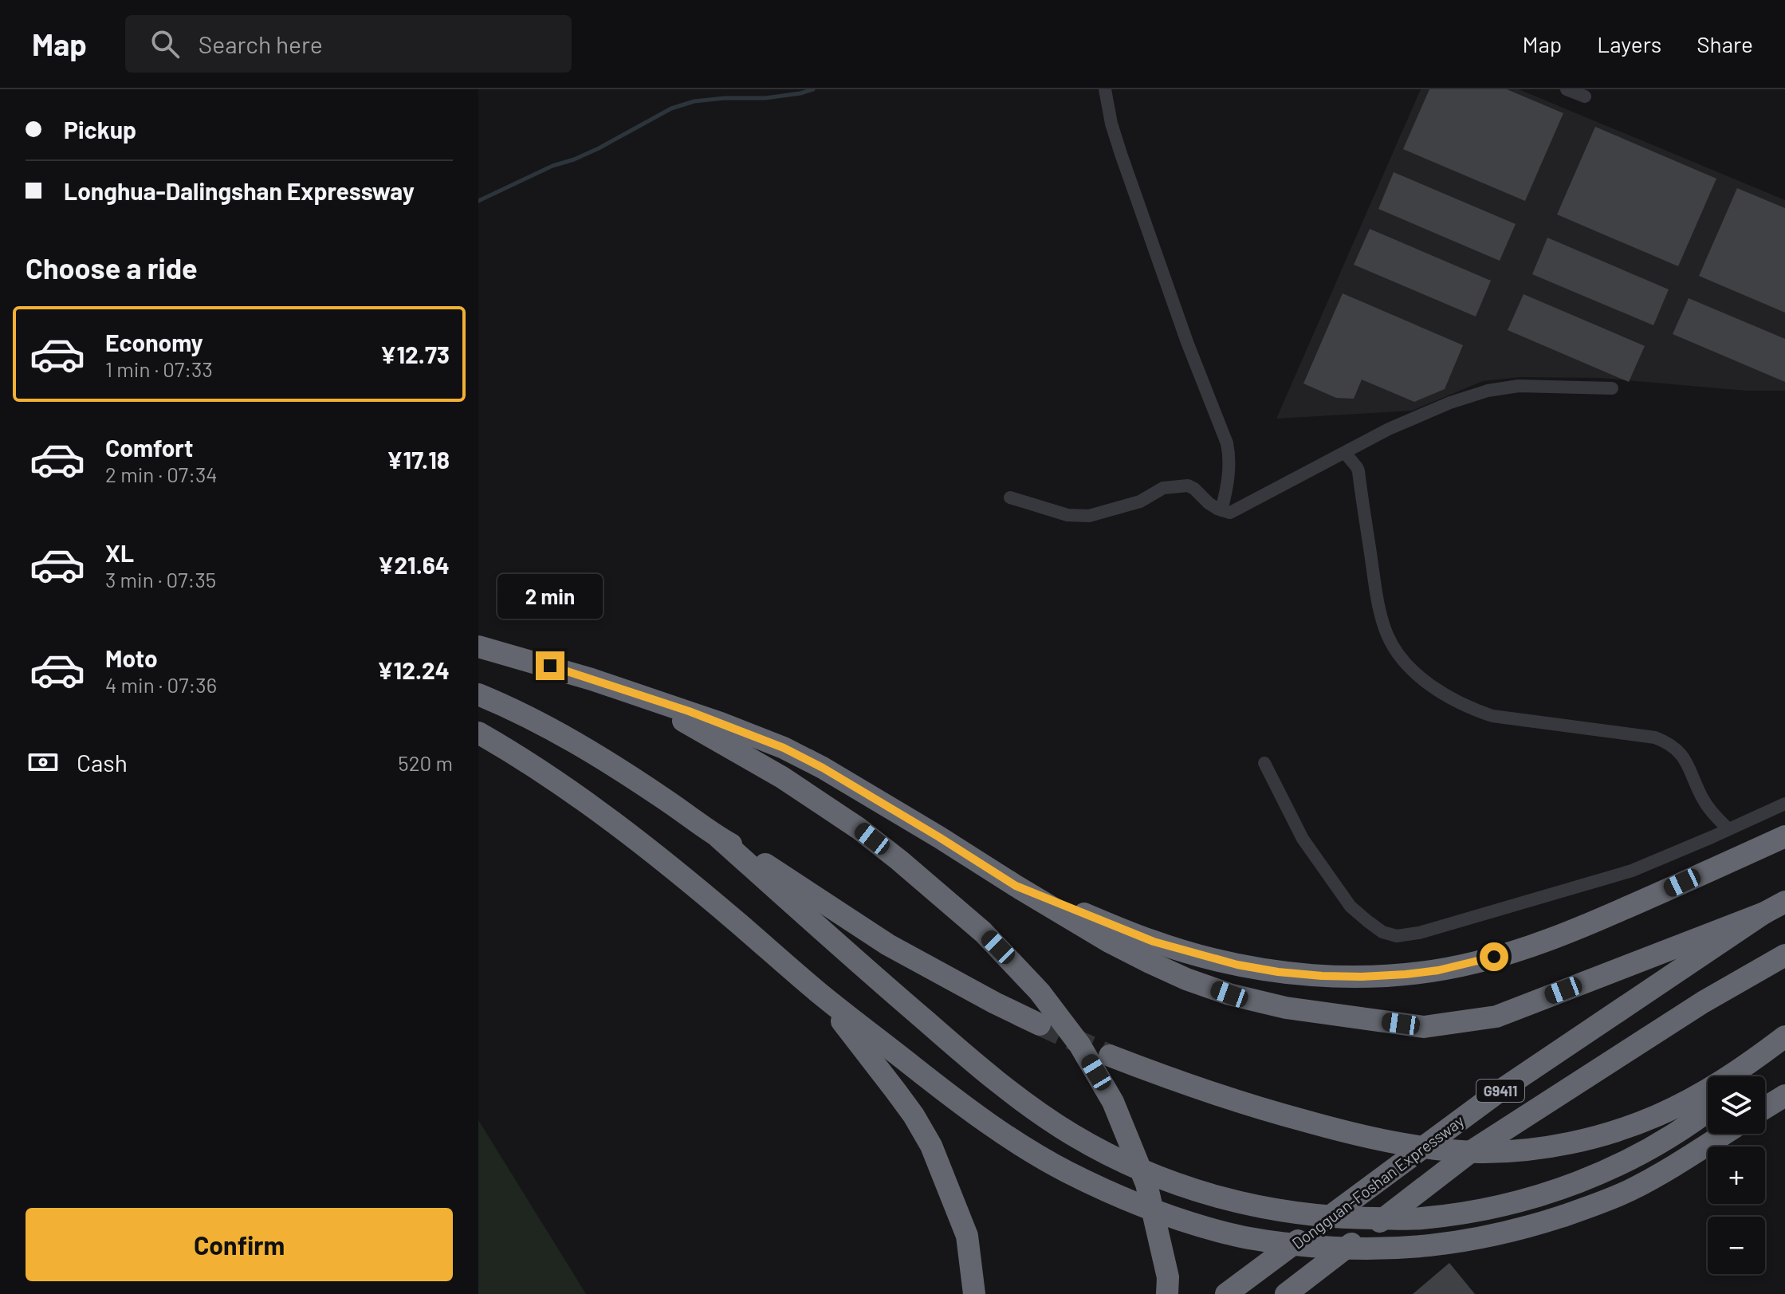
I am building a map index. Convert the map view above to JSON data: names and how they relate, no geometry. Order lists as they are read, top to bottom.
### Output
{
  "streets": {
    "highway": ["G9411", "Dongguan-Foshan Expressway"]
  },
  "page": {
    "header": "Map",
    "search": "Search here",
    "nav": ["Map", "Layers", "Share"],
    "banner": ["Pickup", "Longhua-Dalingshan Expressway"],
    "heading": "Choose a ride",
    "list": [
      {
        "name": "Economy",
        "note": "1 min · 07:33",
        "value": "¥12.73"
      },
      {
        "name": "Comfort",
        "note": "2 min · 07:34",
        "value": "¥17.18"
      },
      {
        "name": "XL",
        "note": "3 min · 07:35",
        "value": "¥21.64"
      },
      {
        "name": "Moto",
        "note": "4 min · 07:36",
        "value": "¥12.24"
      }
    ],
    "bubble": "2 min",
    "pay": ["Cash", "520 m"],
    "map_buttons": ["+", "−"],
    "buttons": "Confirm"
  }
}
